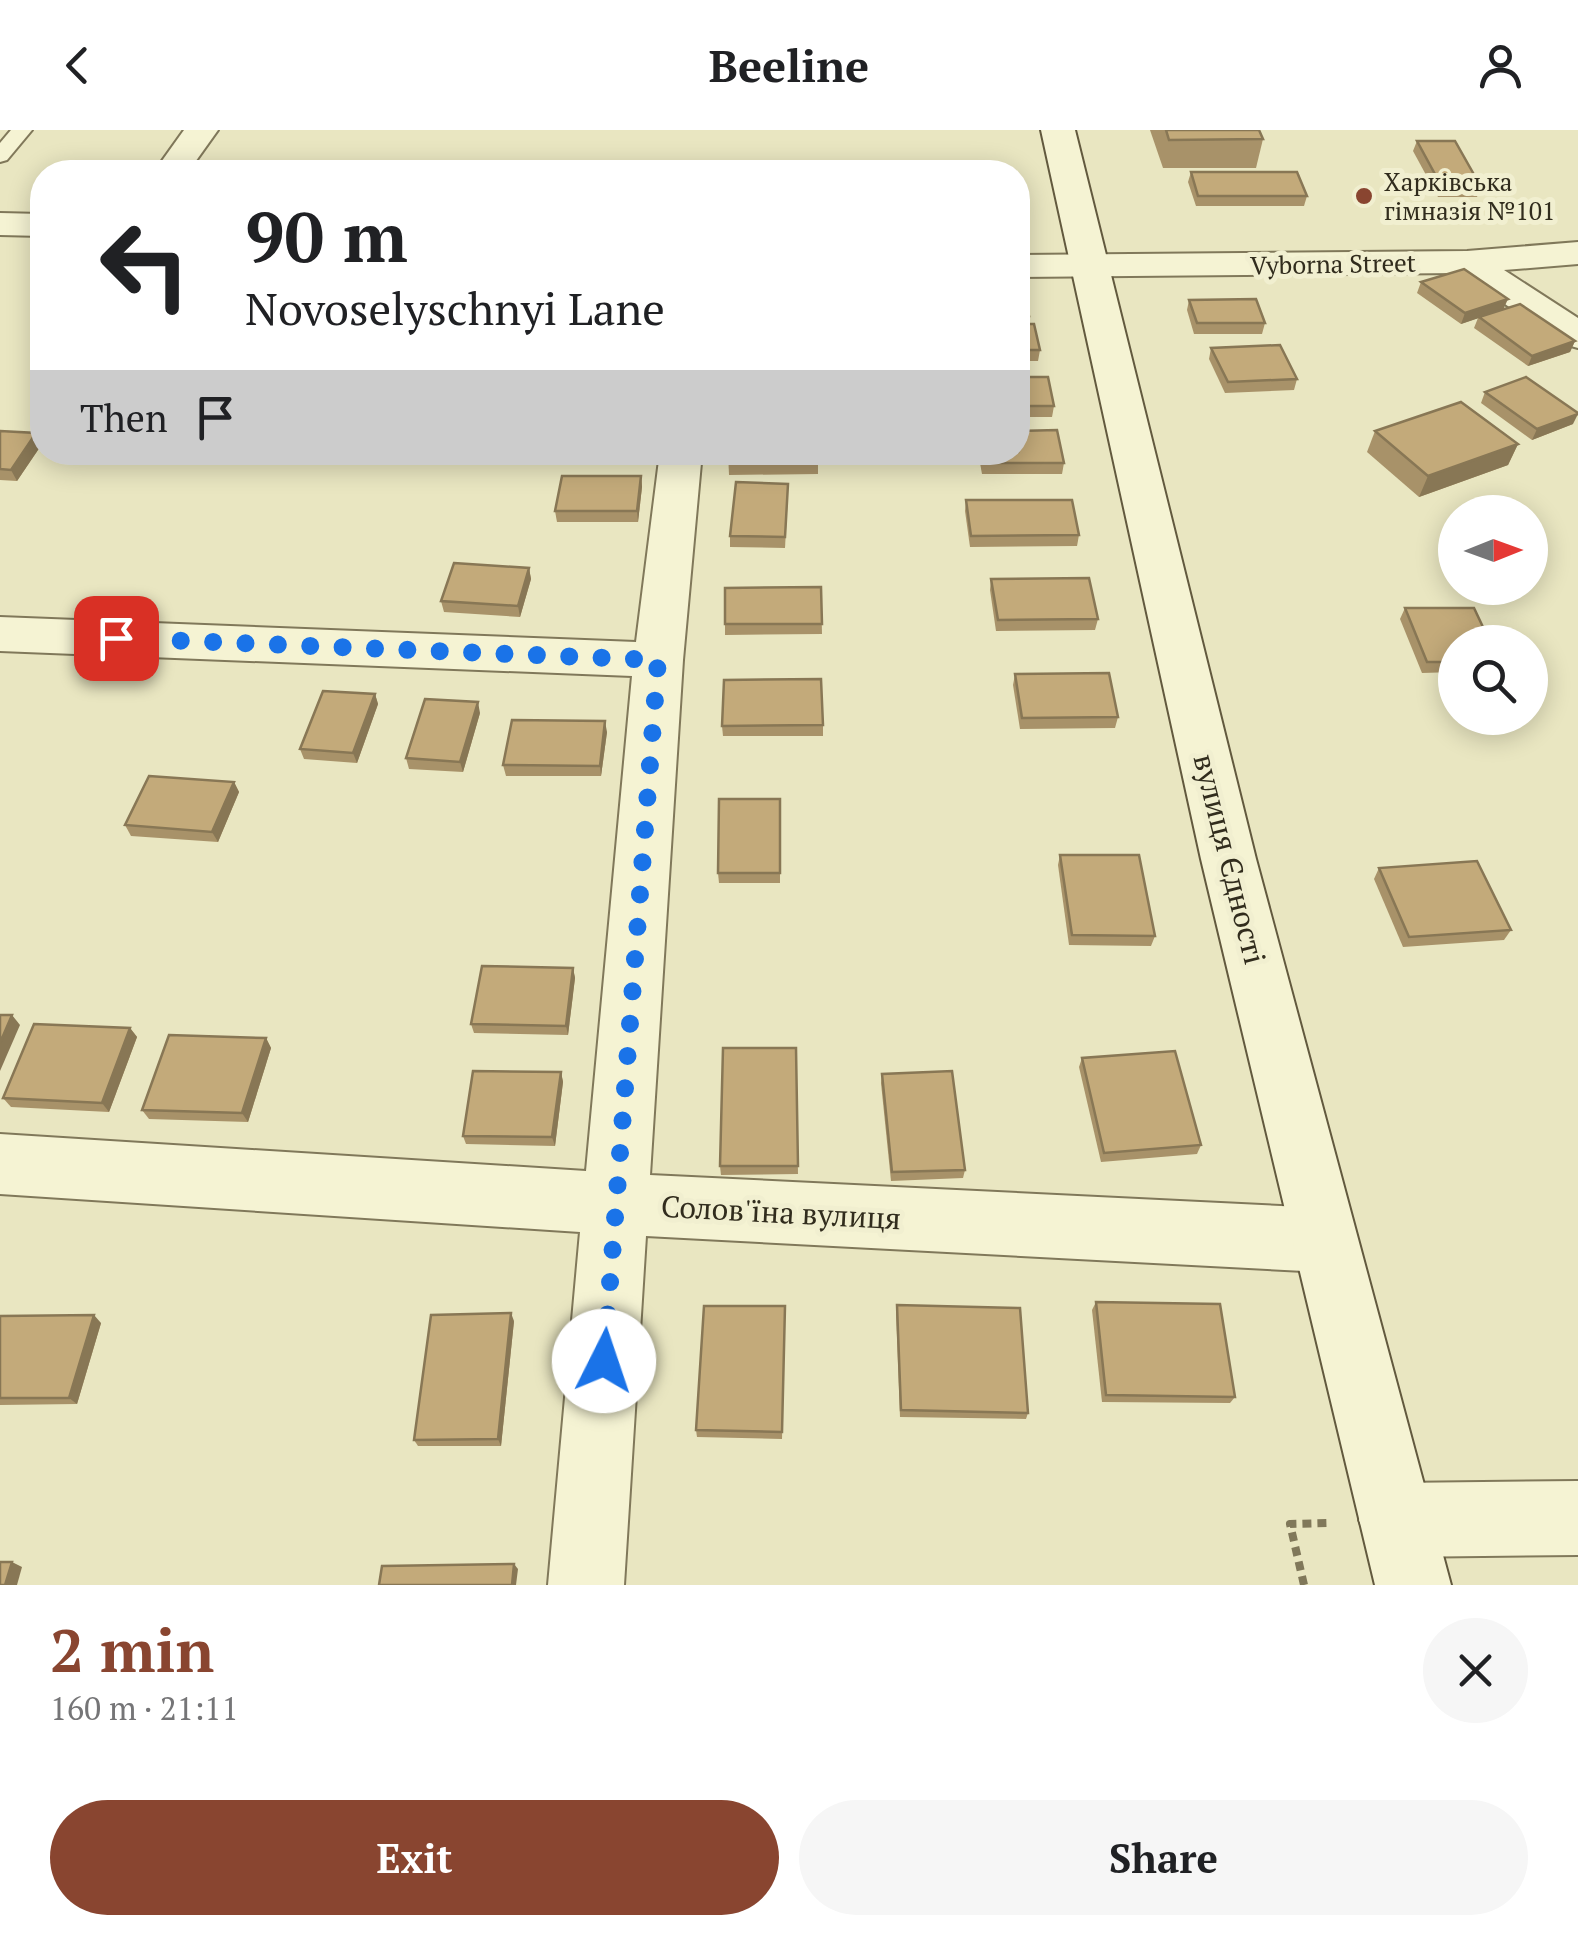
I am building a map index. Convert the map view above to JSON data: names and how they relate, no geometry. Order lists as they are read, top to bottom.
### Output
{
  "streets": {
    "street": ["Vyborna Street", "вулиця Єдності", "Солов'їна вулиця"]
  },
  "crossings": [
    ["Vyborna Street", "вулиця Єдності"],
    ["вулиця Єдності", "Солов'їна вулиця"]
  ],
  "places": ["Харківська гімназія №101"],
  "north": "right",
  "page": {
    "header": "Beeline",
    "turn": ["90 m", "Novoselyschnyi Lane"],
    "then": "Then",
    "heading": ["2 min", "160 m · 21:11"],
    "buttons": ["Exit", "Share"]
  }
}
